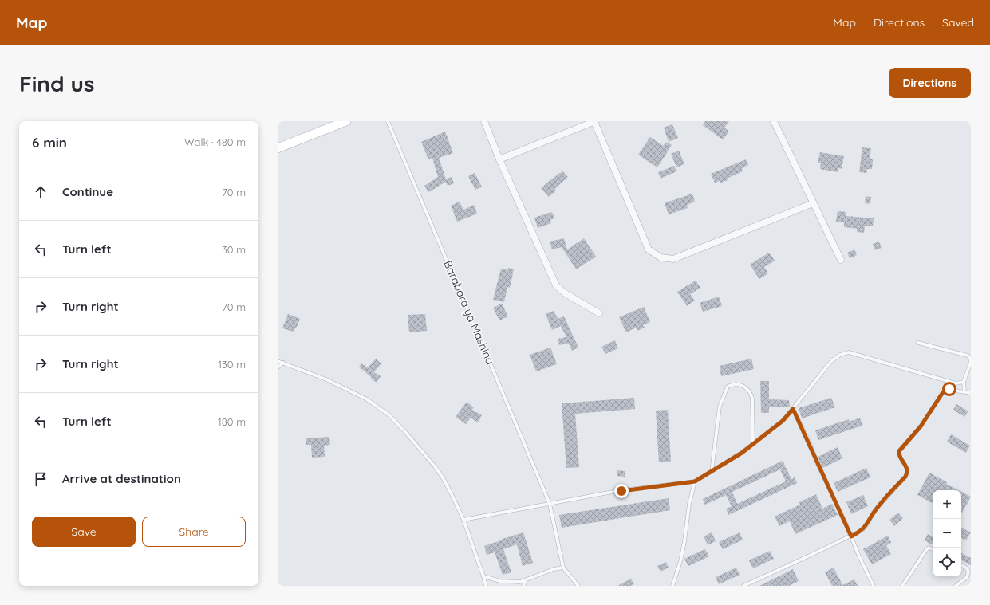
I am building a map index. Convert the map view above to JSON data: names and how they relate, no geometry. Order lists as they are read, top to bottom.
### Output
{
  "streets": {
    "lane": ["Barabara ya Mashina"]
  },
  "page": {
    "header": "Map",
    "nav": ["Map", "Directions", "Saved"],
    "buttons": [
      "Directions",
      ["Save", "Share"]
    ],
    "title": "Find us",
    "heading": ["6 min", "Walk · 480 m"],
    "list": [
      ["Continue", "70 m"],
      ["Turn left", "30 m"],
      ["Turn right", "70 m"],
      ["Turn right", "130 m"],
      ["Turn left", "180 m"],
      "Arrive at destination"
    ],
    "map_buttons": ["+", "−"]
  }
}
